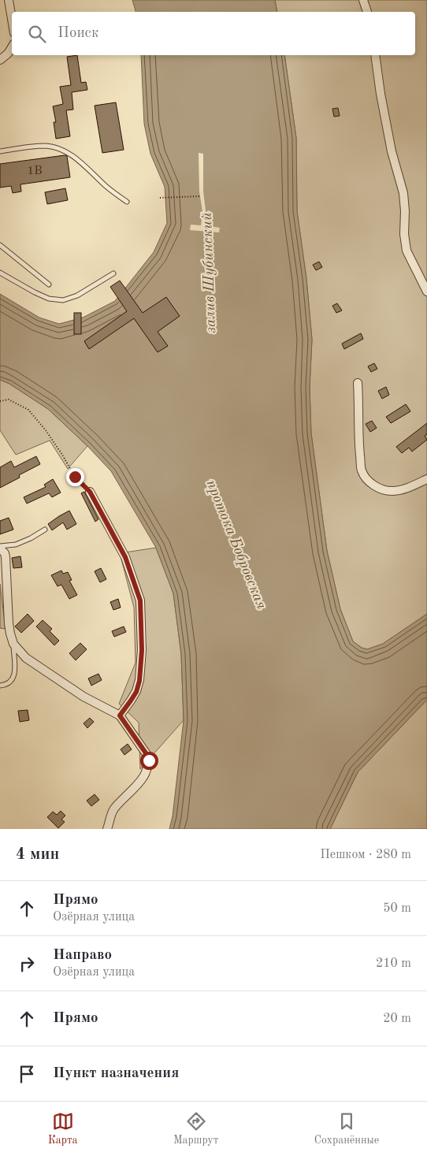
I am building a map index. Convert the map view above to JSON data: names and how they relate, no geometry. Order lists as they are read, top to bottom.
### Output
{
  "water": ["залив Шубинский", "протока Бобровская"],
  "house_numbers": ["1В"],
  "page": {
    "search": "Поиск",
    "heading": ["4 мин", "Пешком · 280 m"],
    "list": [
      ["Прямо", "Озёрная улица", "50 m"],
      ["Направо", "Озёрная улица", "210 m"],
      ["Прямо", "20 m"],
      "Пункт назначения"
    ],
    "nav": ["Карта", "Маршрут", "Сохранённые"]
  }
}
